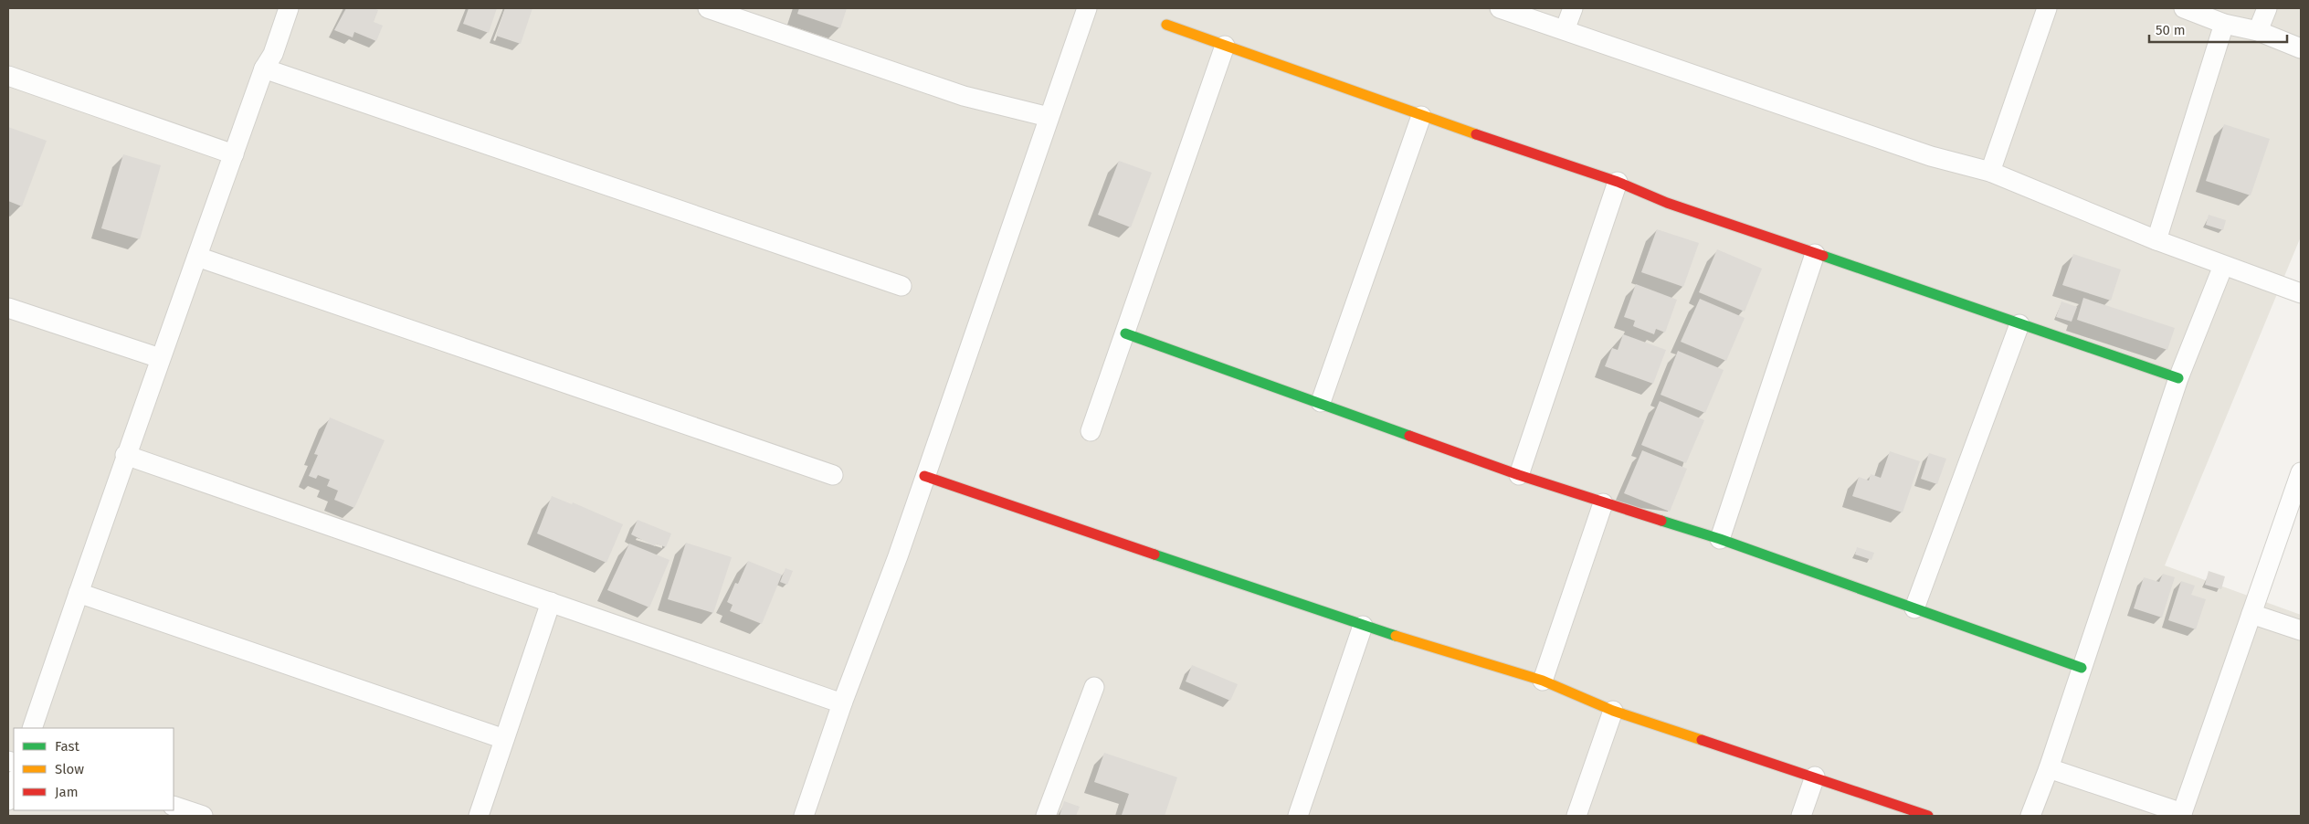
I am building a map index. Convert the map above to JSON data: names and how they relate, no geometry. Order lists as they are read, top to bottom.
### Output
{
  "legend": ["Fast", "Slow", "Jam"],
  "scale_bar": "50 m"
}
